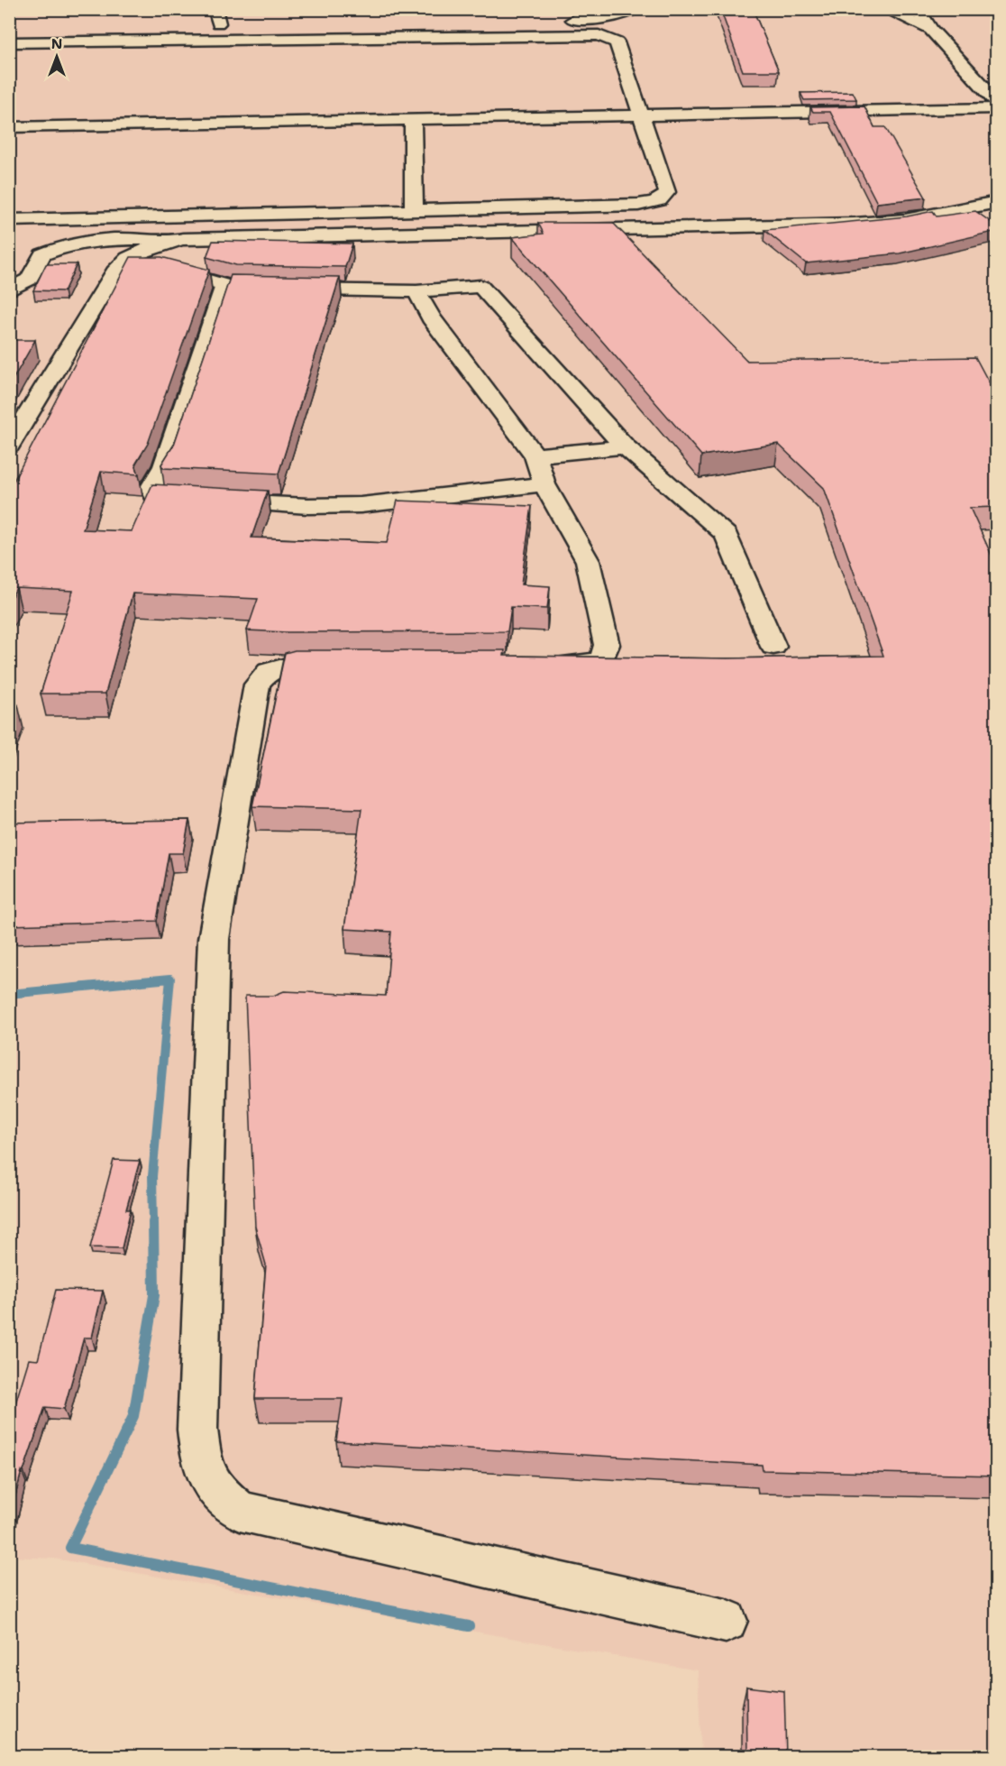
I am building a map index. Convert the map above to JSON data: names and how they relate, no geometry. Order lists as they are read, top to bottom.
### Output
{
  "north": "top"
}
